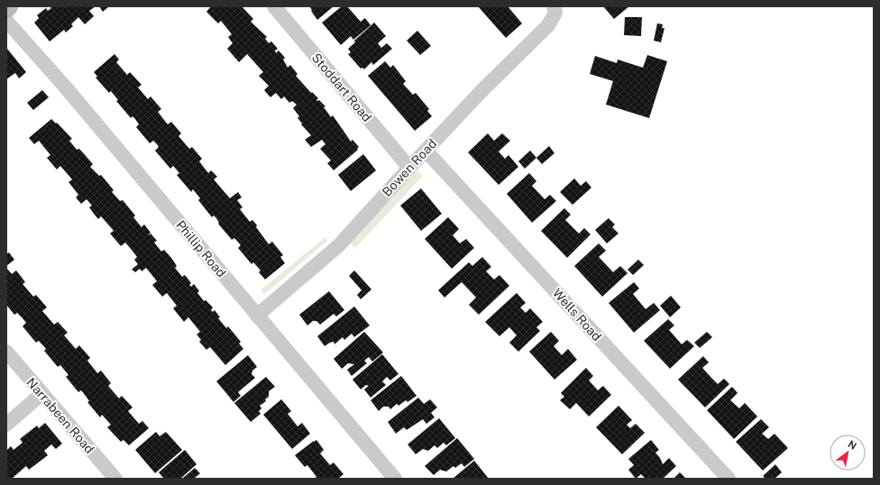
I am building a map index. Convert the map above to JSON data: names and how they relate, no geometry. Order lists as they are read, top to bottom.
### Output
{
  "streets": {
    "street": [
      "Stoddart Road",
      "Bowen Road",
      "Phillip Road",
      "Wells Road",
      "Narrabeen Road"
    ]
  },
  "crossings": [
    ["Stoddart Road", "Bowen Road"],
    ["Bowen Road", "Phillip Road"],
    ["Bowen Road", "Wells Road"]
  ],
  "north": "top right"
}
